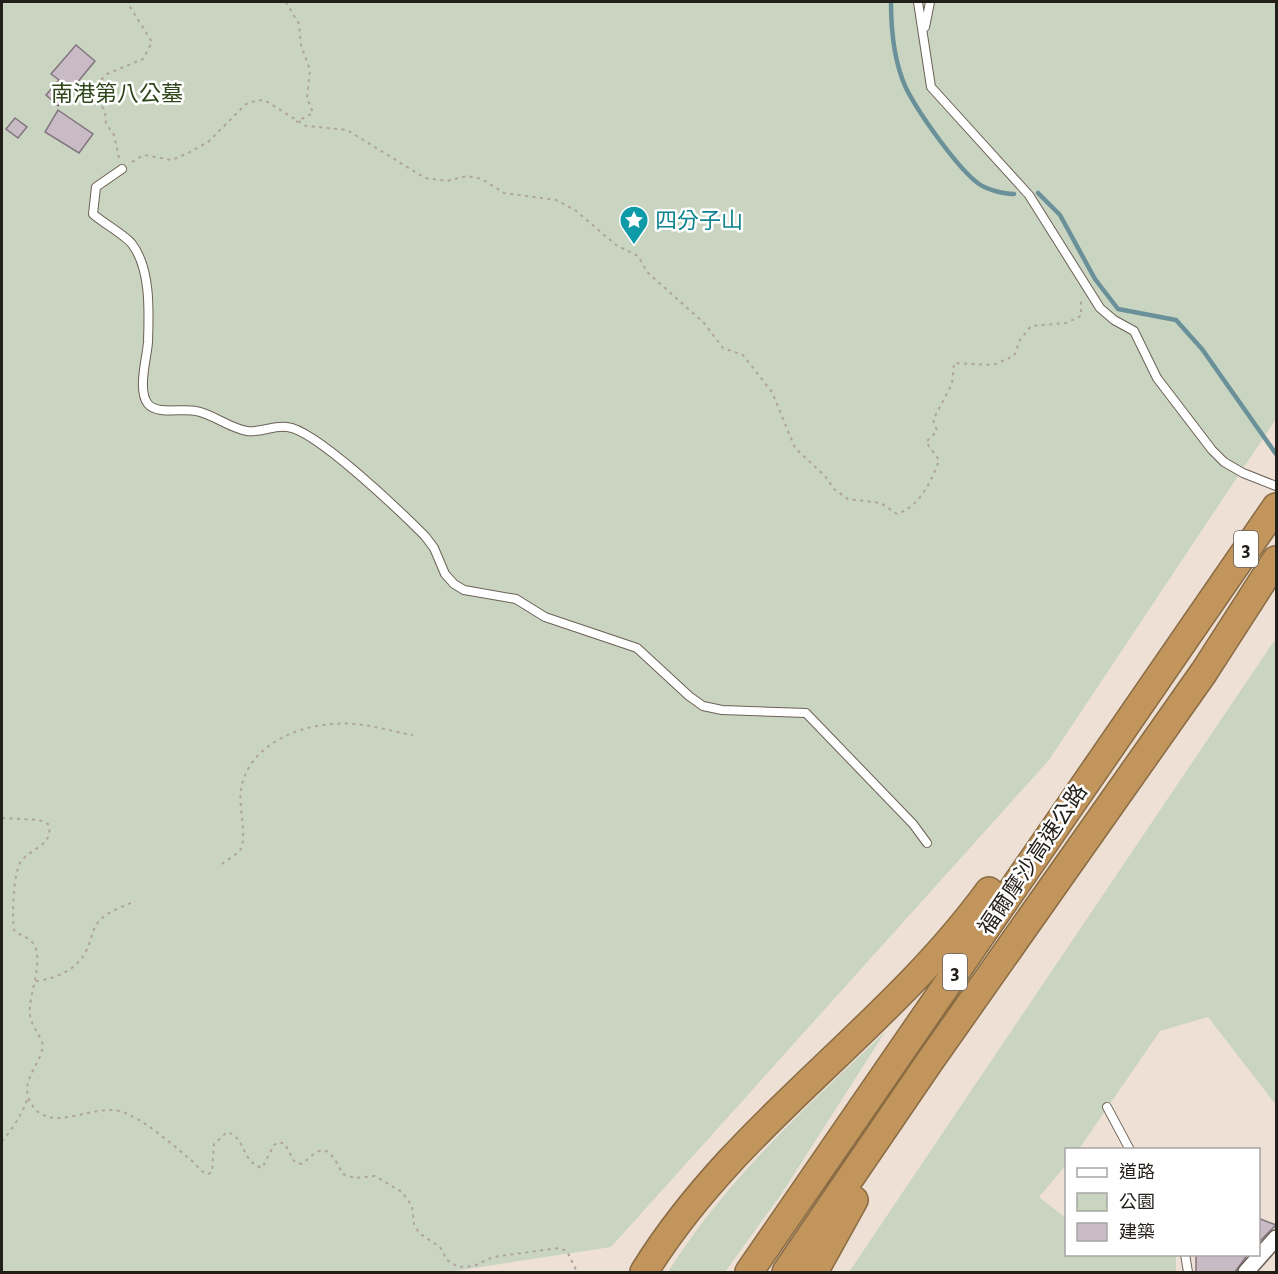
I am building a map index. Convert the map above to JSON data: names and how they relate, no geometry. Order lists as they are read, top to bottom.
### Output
{
  "streets": {
    "highway": ["3", "福爾摩沙高速公路"]
  },
  "parks": ["南港第八公墓"],
  "places": {
    "place": ["四分子山"]
  },
  "legend": ["道路", "公園", "建築"]
}
